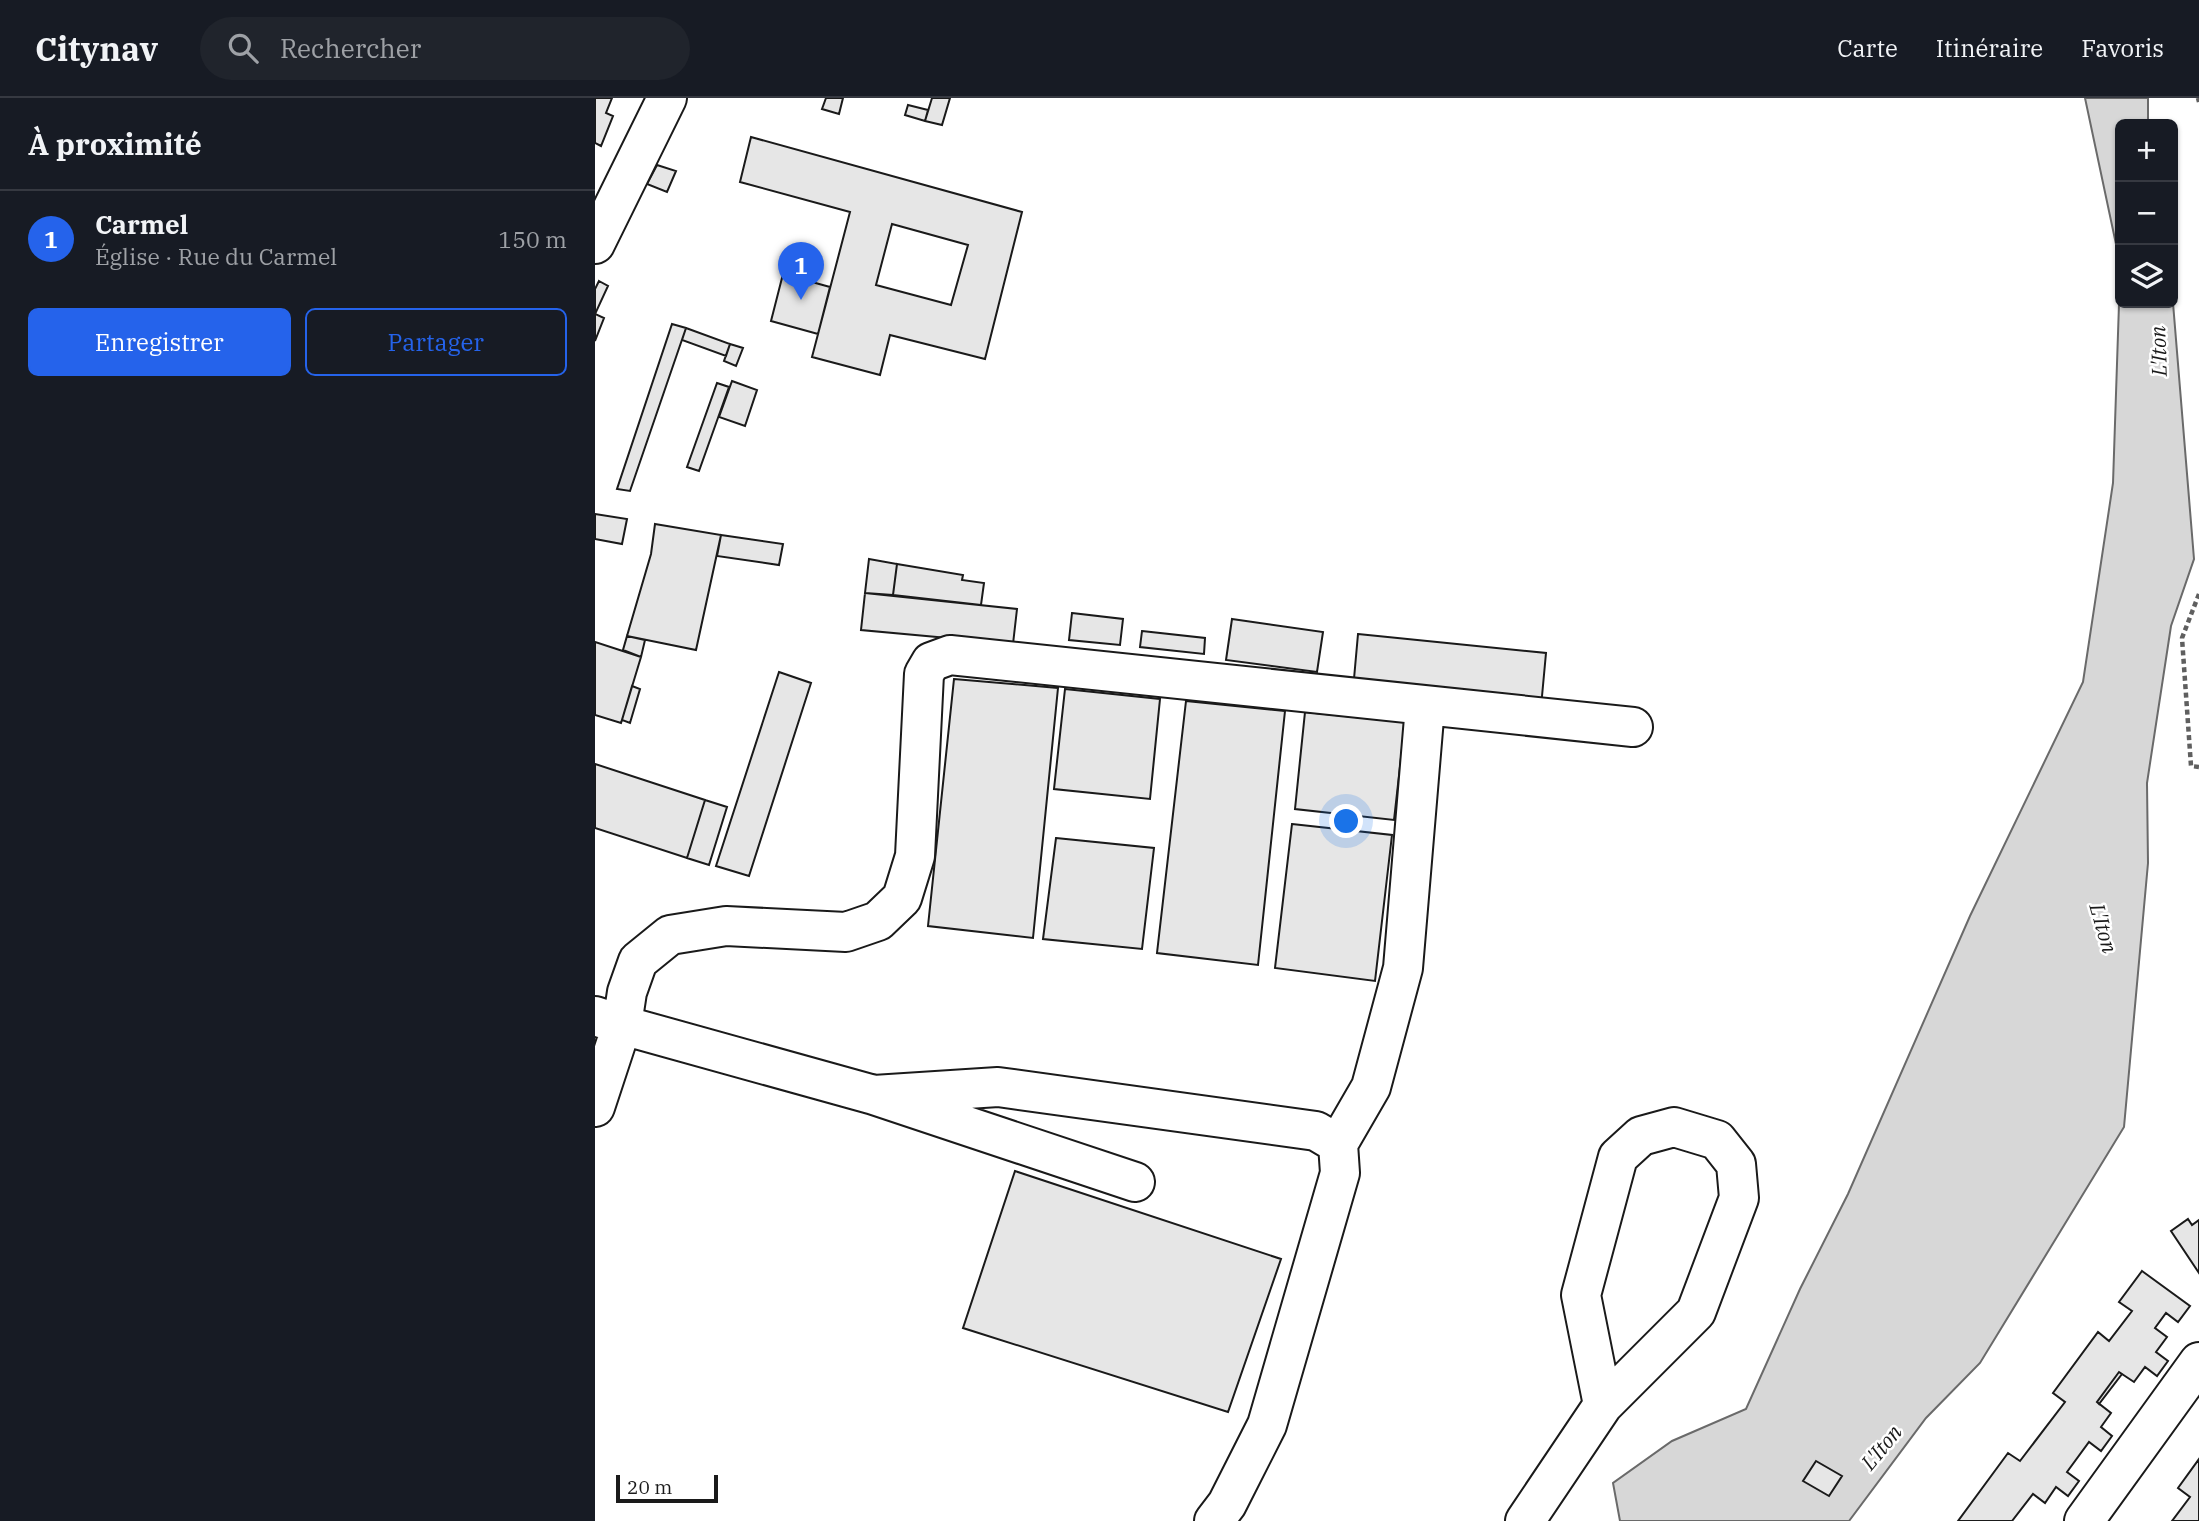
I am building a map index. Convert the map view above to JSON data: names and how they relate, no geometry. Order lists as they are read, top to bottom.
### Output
{
  "water": ["L'Iton"],
  "scale_bar": "20 m",
  "page": {
    "header": "Citynav",
    "search": "Rechercher",
    "nav": ["Carte", "Itinéraire", "Favoris"],
    "heading": "À proximité",
    "map_buttons": ["+", "−"],
    "list": [
      {
        "mark": "1",
        "name": "Carmel",
        "note": "Église · Rue du Carmel",
        "value": "150 m"
      }
    ],
    "pins": "1",
    "buttons": ["Enregistrer", "Partager"],
    "scale": "20 m"
  }
}
